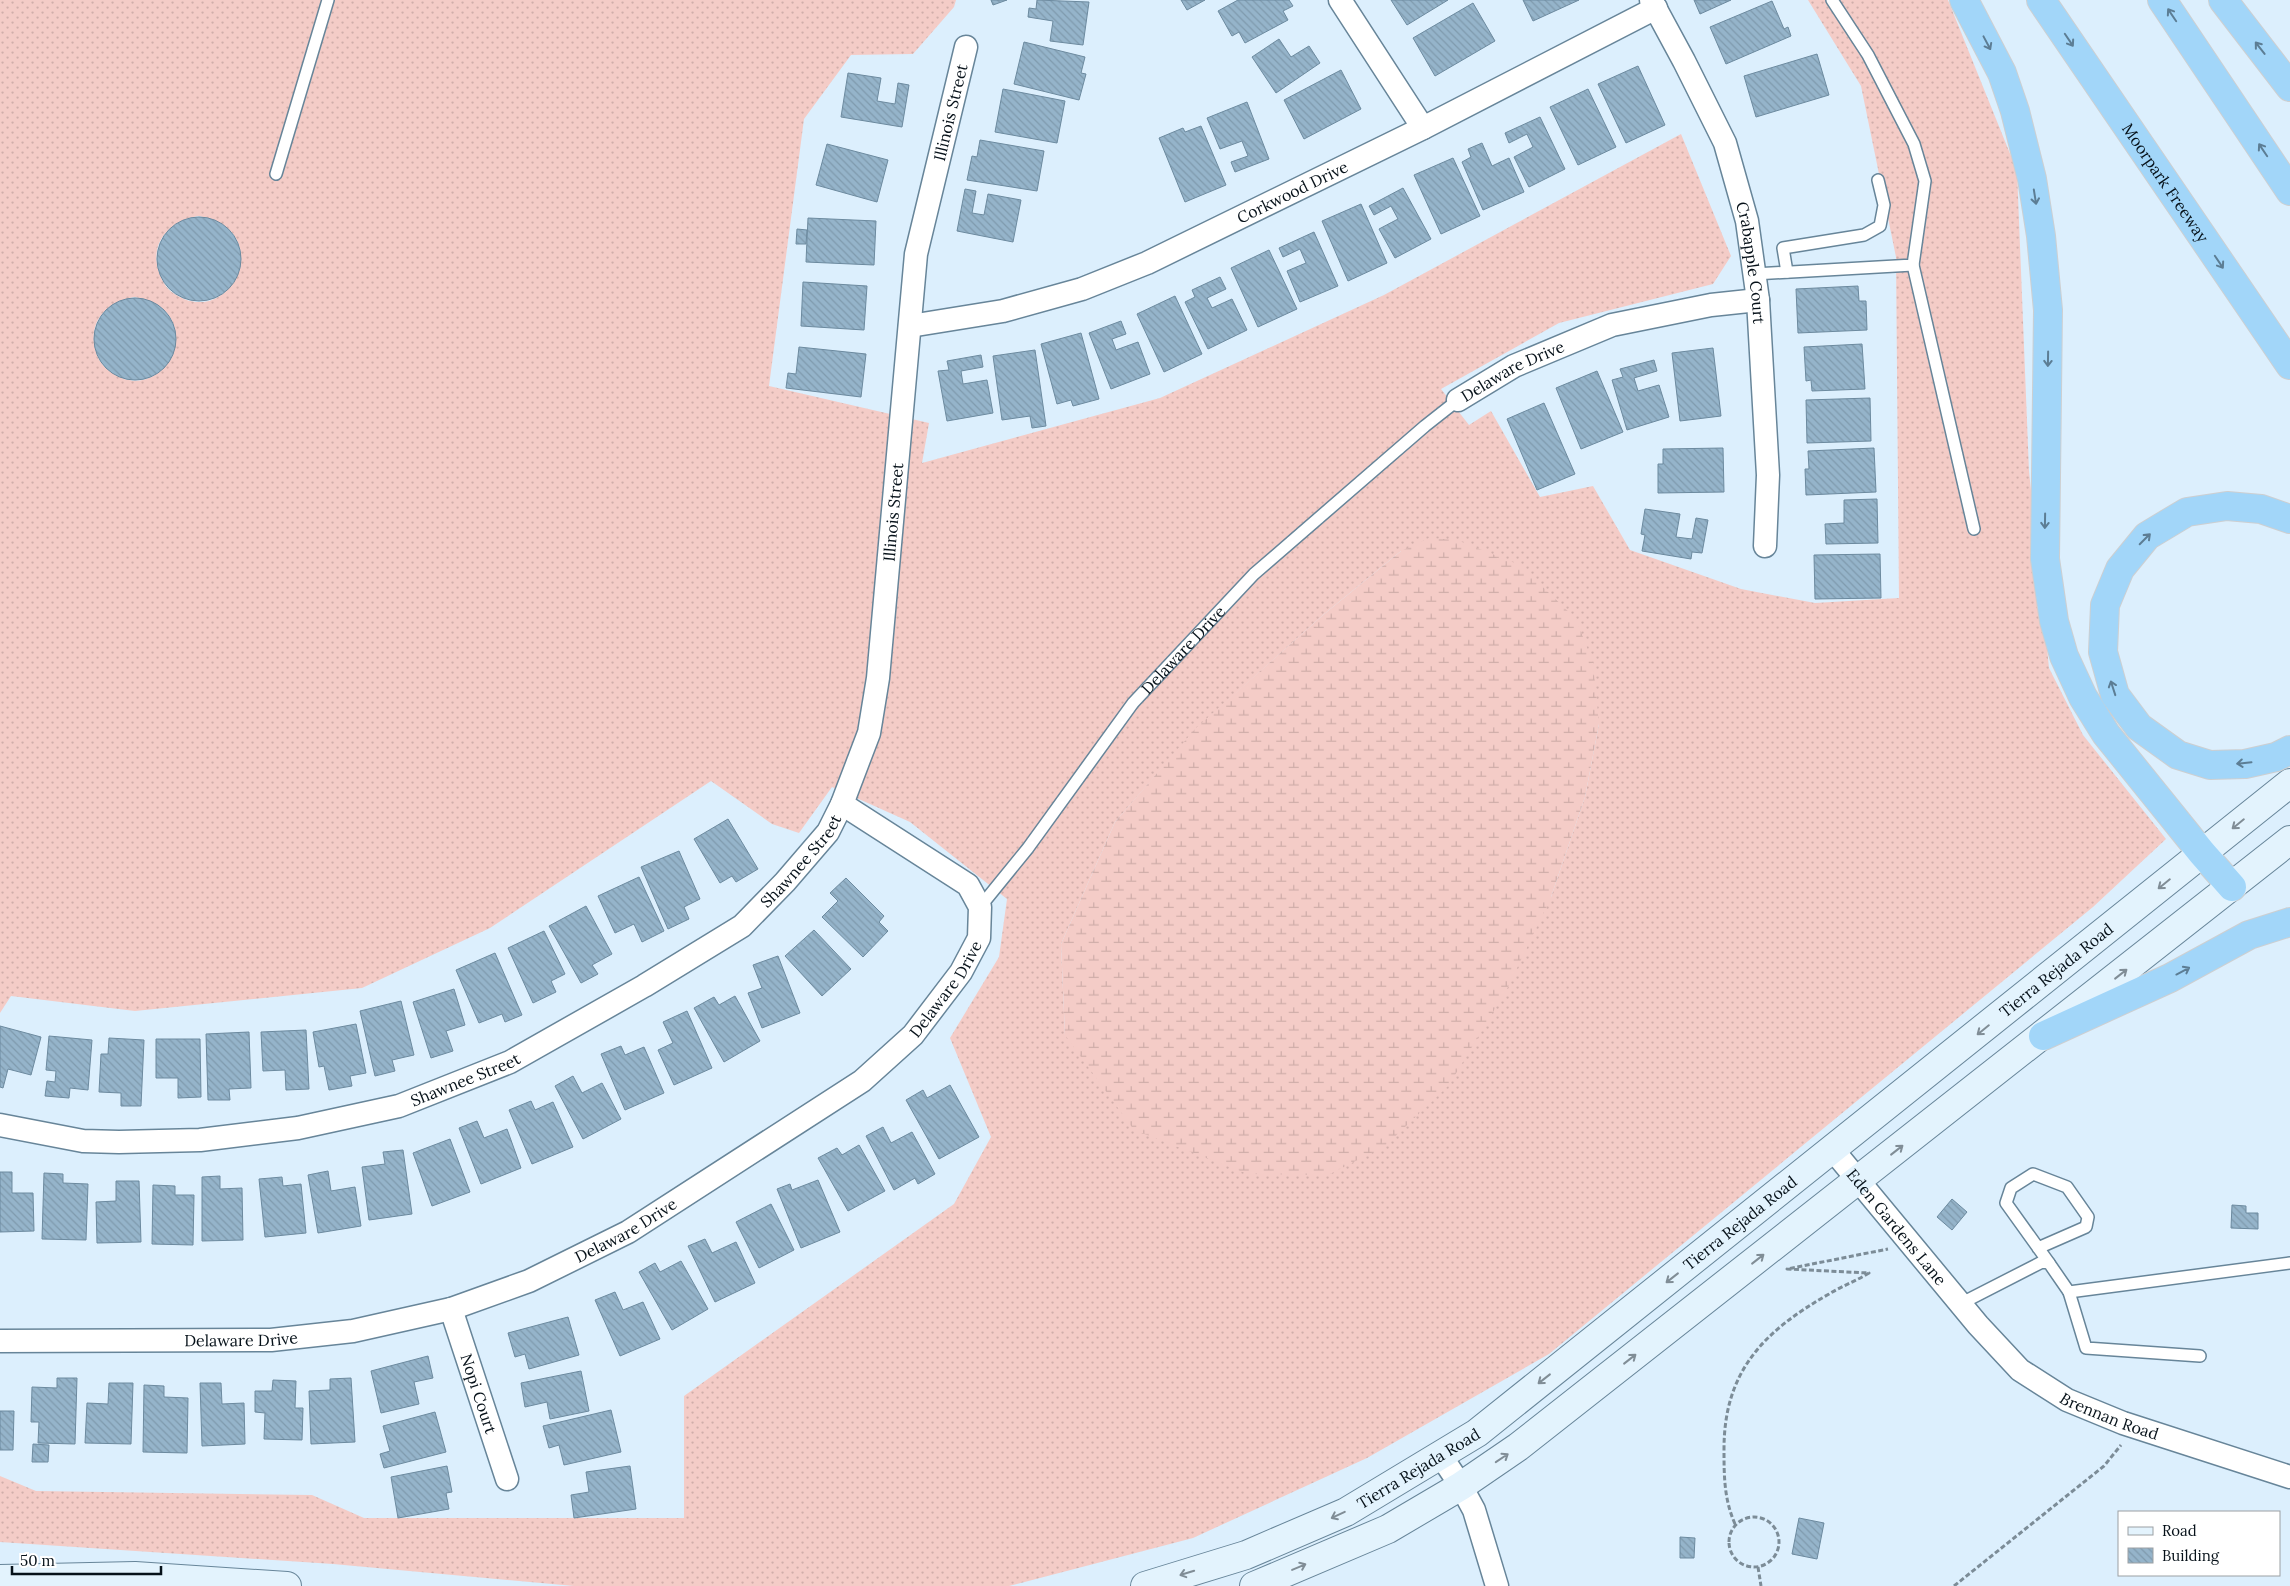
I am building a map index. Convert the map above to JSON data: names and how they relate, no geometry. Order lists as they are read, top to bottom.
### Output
{
  "streets": {
    "highway": ["Moorpark Freeway"],
    "main road": ["Tierra Rejada Road"],
    "street": [
      "Illinois Street",
      "Corkwood Drive",
      "Crabapple Court",
      "Delaware Drive",
      "Shawnee Street",
      "Eden Gardens Lane",
      "Nopi Court",
      "Brennan Road"
    ]
  },
  "crossings": [
    ["Illinois Street", "Corkwood Drive"],
    ["Illinois Street", "Shawnee Street"],
    ["Corkwood Drive", "Crabapple Court"],
    ["Crabapple Court", "Delaware Drive"],
    ["Delaware Drive", "Nopi Court"],
    ["Tierra Rejada Road", "Eden Gardens Lane"],
    ["Eden Gardens Lane", "Brennan Road"]
  ],
  "legend": ["Road", "Building"],
  "scale_bar": "50 m"
}
